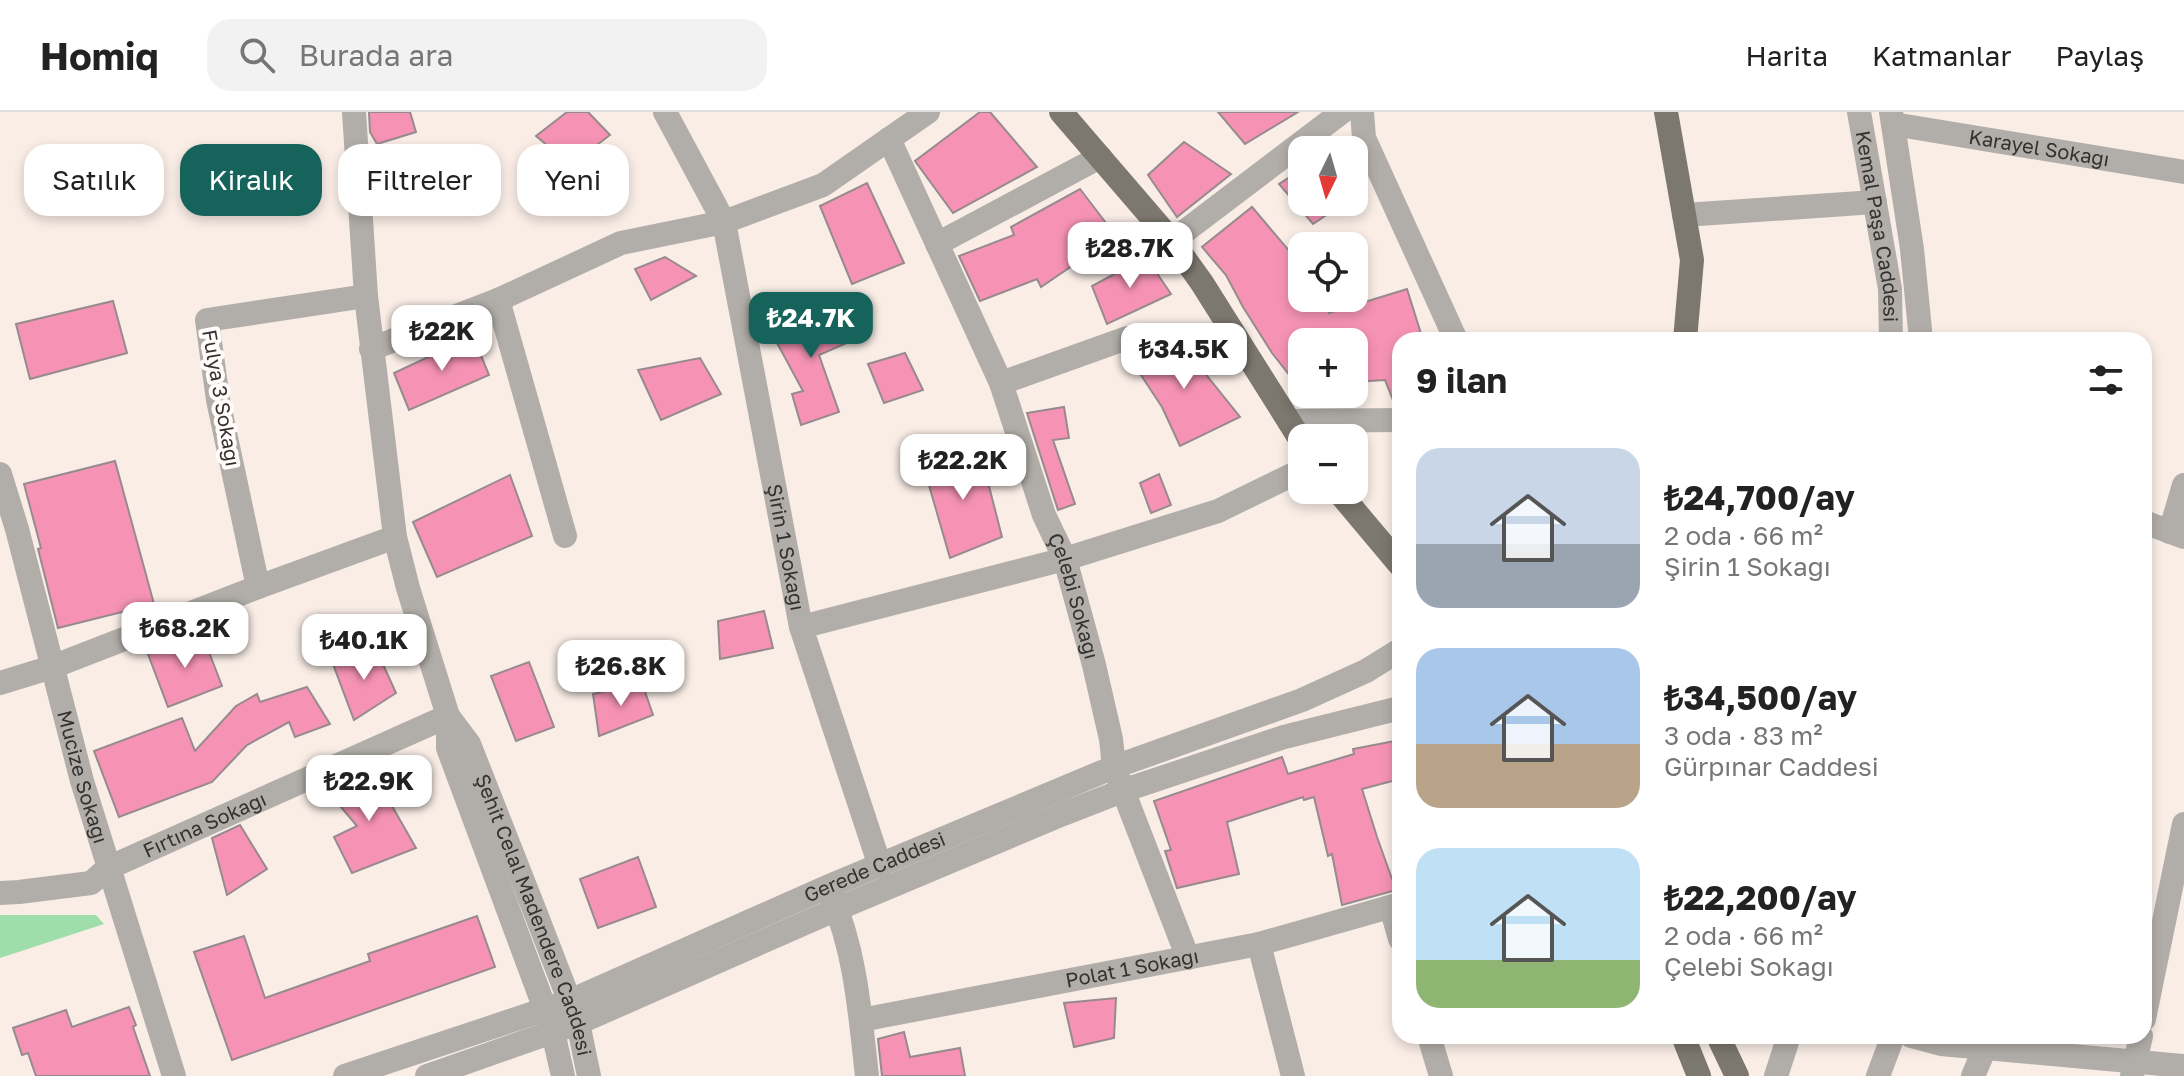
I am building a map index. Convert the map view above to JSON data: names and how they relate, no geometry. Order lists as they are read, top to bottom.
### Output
{
  "streets": {
    "street": [
      "Karayel Sokağı",
      "Kemal Paşa Caddesi",
      "Fulya 3 Sokağı",
      "Şirin 1 Sokağı",
      "Çelebi Sokağı",
      "Mucize Sokağı",
      "Fırtına Sokağı",
      "Gerede Caddesi",
      "Şehit Celal Madendere Caddesi",
      "Polat 1 Sokağı"
    ]
  },
  "crossings": [
    ["Karayel Sokağı", "Kemal Paşa Caddesi"],
    ["Fulya 3 Sokağı", "Şehit Celal Madendere Caddesi"],
    ["Şirin 1 Sokağı", "Gerede Caddesi"],
    ["Çelebi Sokağı", "Gerede Caddesi"],
    ["Çelebi Sokağı", "Polat 1 Sokağı"],
    ["Mucize Sokağı", "Fırtına Sokağı"],
    ["Fırtına Sokağı", "Şehit Celal Madendere Caddesi"],
    ["Gerede Caddesi", "Şehit Celal Madendere Caddesi"]
  ],
  "north": "bottom",
  "page": {
    "header": "Homiq",
    "search": "Burada ara",
    "nav": ["Harita", "Katmanlar", "Paylaş"],
    "map_buttons": ["+", "−"],
    "chip": [
      "Satılık",
      "Kiralık",
      "Filtreler",
      "Yeni"
    ],
    "price": [
      "₺28.7K",
      "₺24.7K",
      "₺22K",
      "₺34.5K",
      "₺22.2K",
      "₺68.2K",
      "₺40.1K",
      "₺26.8K",
      "₺22.9K"
    ],
    "heading": "9 ilan",
    "list": [
      {
        "name": "₺24,700/ay",
        "note": "2 oda · 66 m² · Şirin 1 Sokağı"
      },
      {
        "name": "₺34,500/ay",
        "note": "3 oda · 83 m² · Gürpınar Caddesi"
      },
      {
        "name": "₺22,200/ay",
        "note": "2 oda · 66 m² · Çelebi Sokağı"
      }
    ]
  }
}
